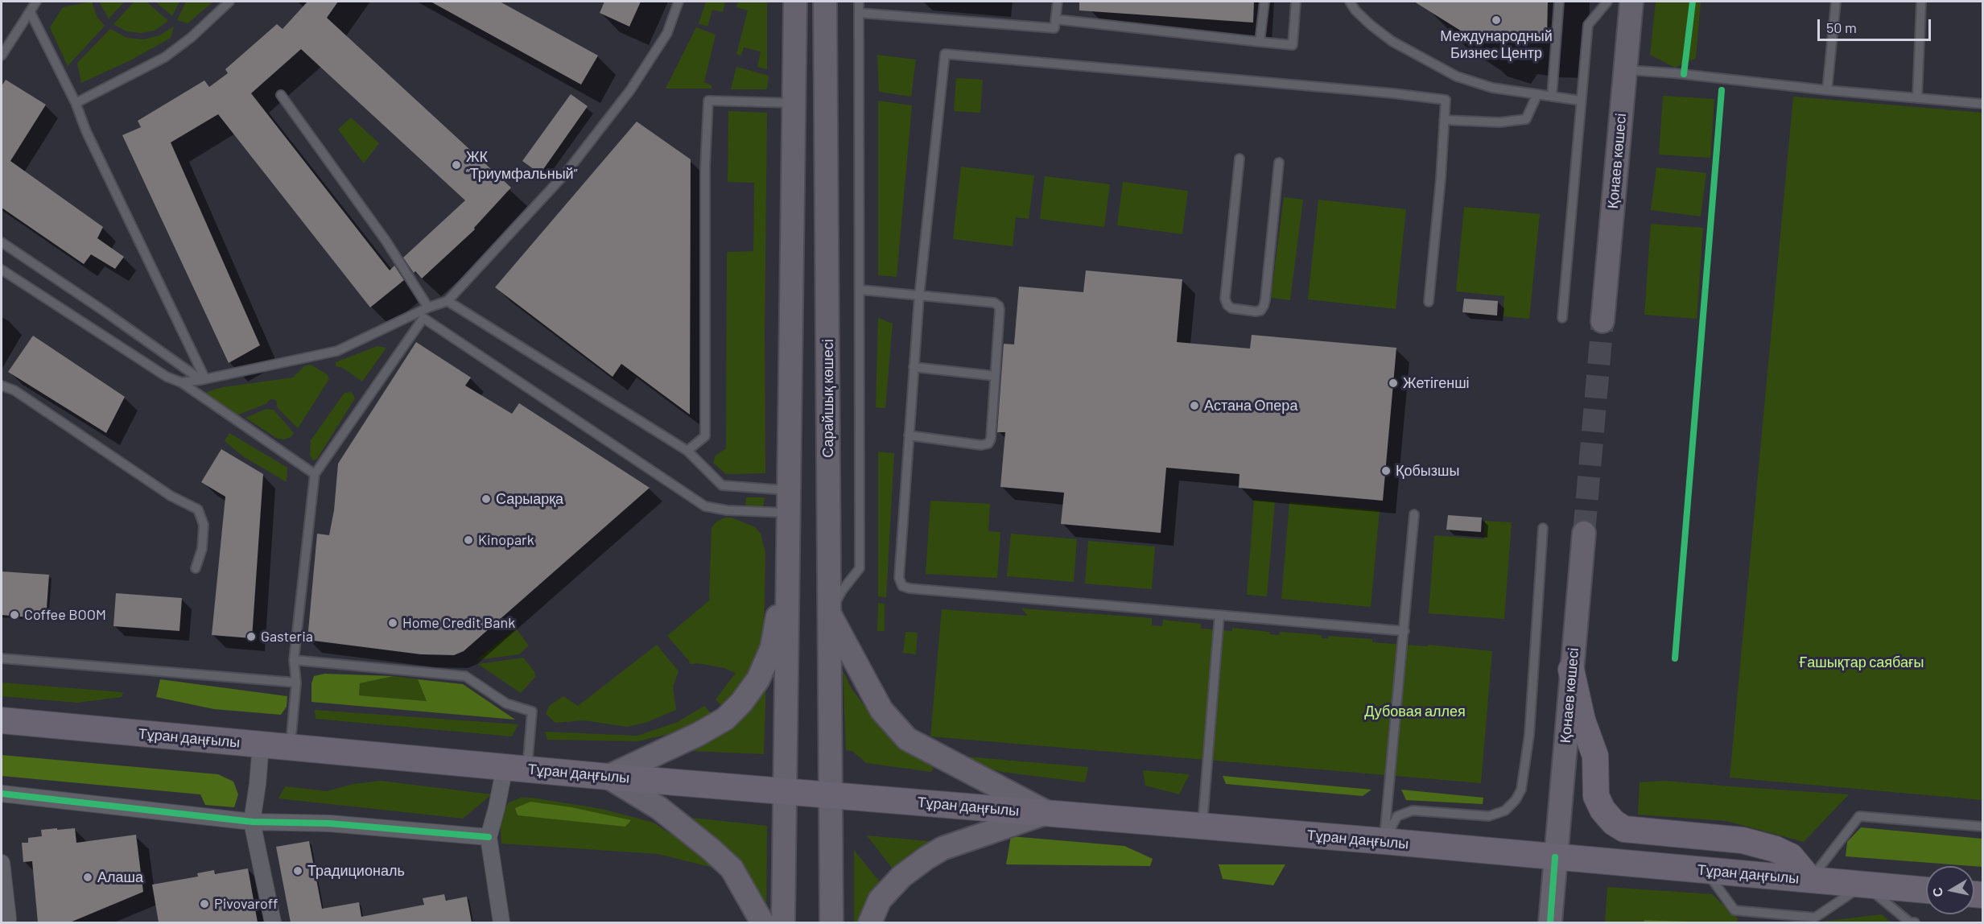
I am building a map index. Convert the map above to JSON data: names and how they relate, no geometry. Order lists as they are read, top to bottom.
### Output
{
  "streets": {
    "main road": ["Қонаев көшесі", "Сарайшық көшесі", "Тұран даңғылы"]
  },
  "crossings": [
    ["Қонаев көшесі", "Тұран даңғылы"],
    ["Сарайшық көшесі", "Тұран даңғылы"]
  ],
  "parks": ["Ғашықтар саябағы", "Дубовая аллея"],
  "places": [
    "Международный Бизнес Центр",
    "ЖК “Триумфальный”",
    "Жетігенші",
    "Астана Опера",
    "Қобызшы",
    "Сарыарқа",
    "Kinopark",
    "Coffee BOOM",
    "Home Credit Bank",
    "Gasteria",
    "Традициональ",
    "Алаша",
    "Pivovaroff"
  ],
  "scale_bar": "50 m",
  "north": "left"
}
